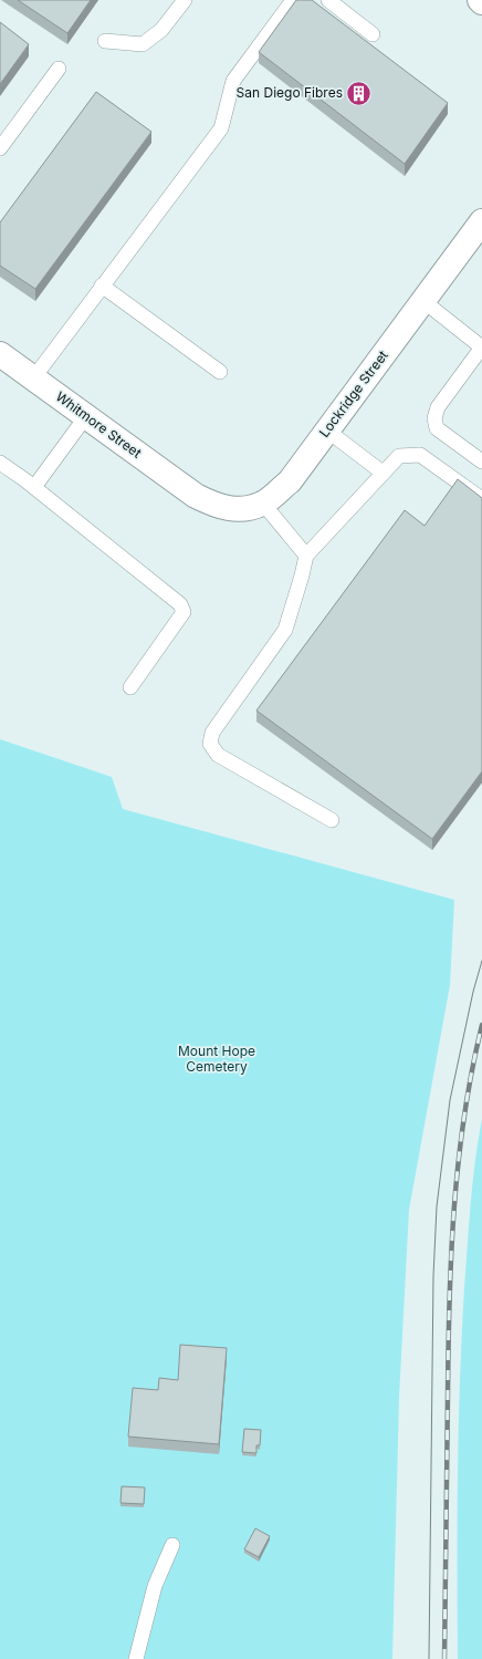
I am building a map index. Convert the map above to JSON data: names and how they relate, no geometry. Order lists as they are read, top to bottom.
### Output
{
  "streets": {
    "street": ["Lockridge Street", "Whitmore Street"]
  },
  "crossings": [
    ["Lockridge Street", "Whitmore Street"]
  ],
  "parks": ["Mount Hope Cemetery"],
  "places": {
    "building": ["San Diego Fibres"]
  }
}
